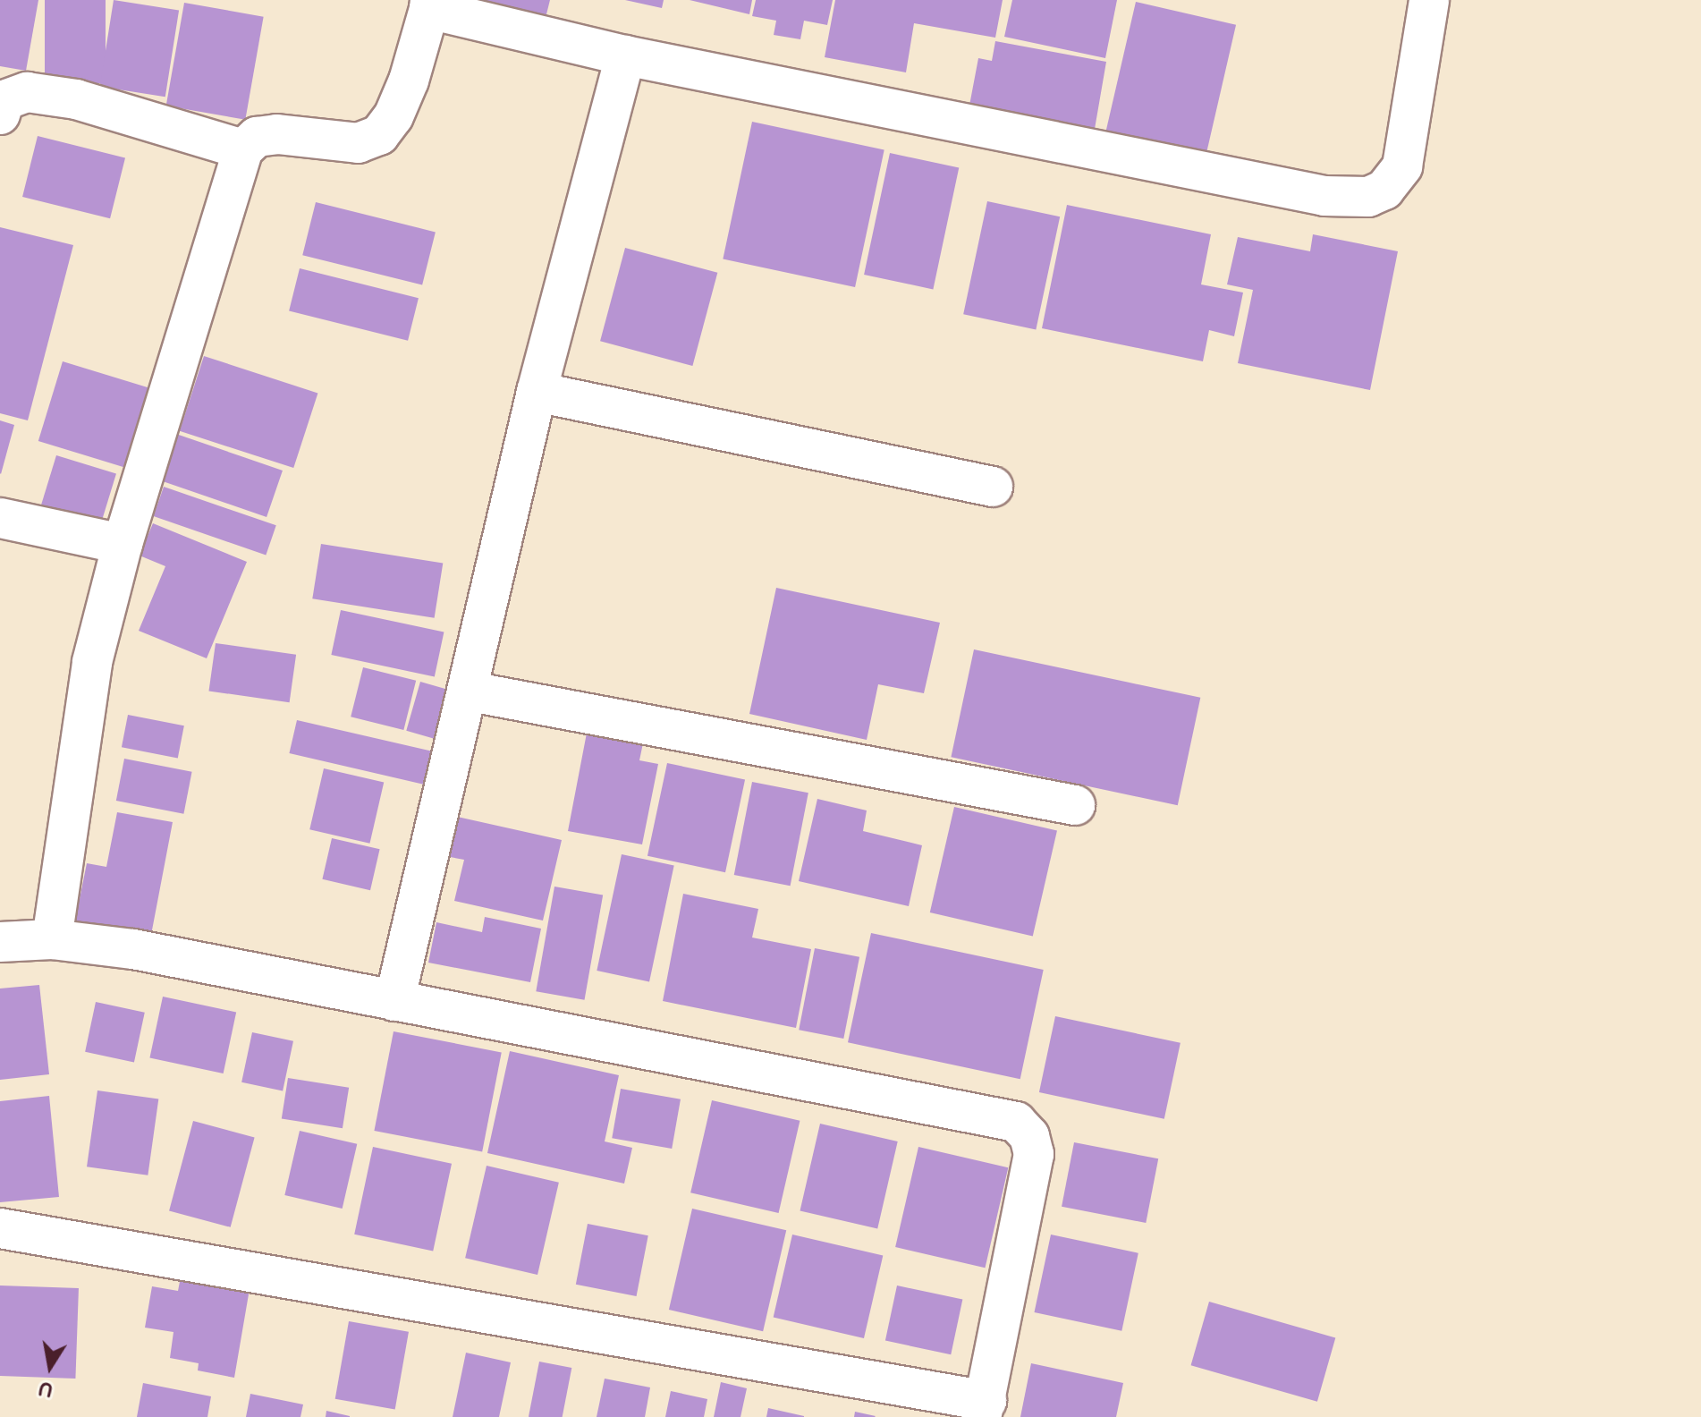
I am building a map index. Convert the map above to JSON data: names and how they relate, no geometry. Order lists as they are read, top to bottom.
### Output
{
  "north": "bottom"
}
